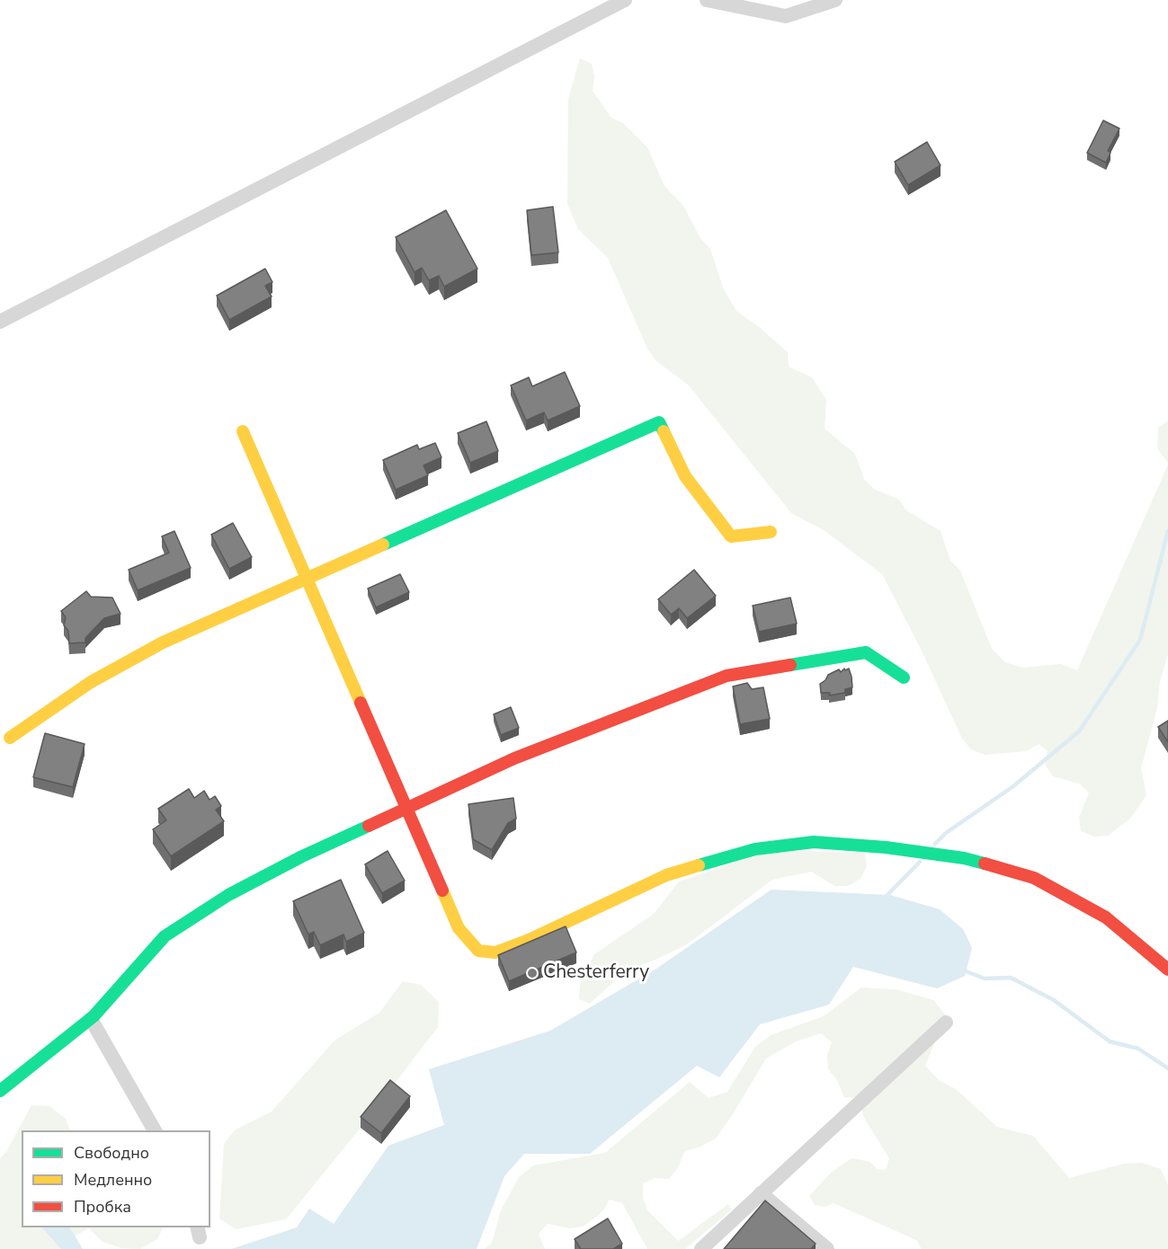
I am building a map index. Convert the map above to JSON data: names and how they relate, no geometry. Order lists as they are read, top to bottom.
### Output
{
  "places": ["Chesterferry"],
  "legend": ["Свободно", "Медленно", "Пробка"]
}
